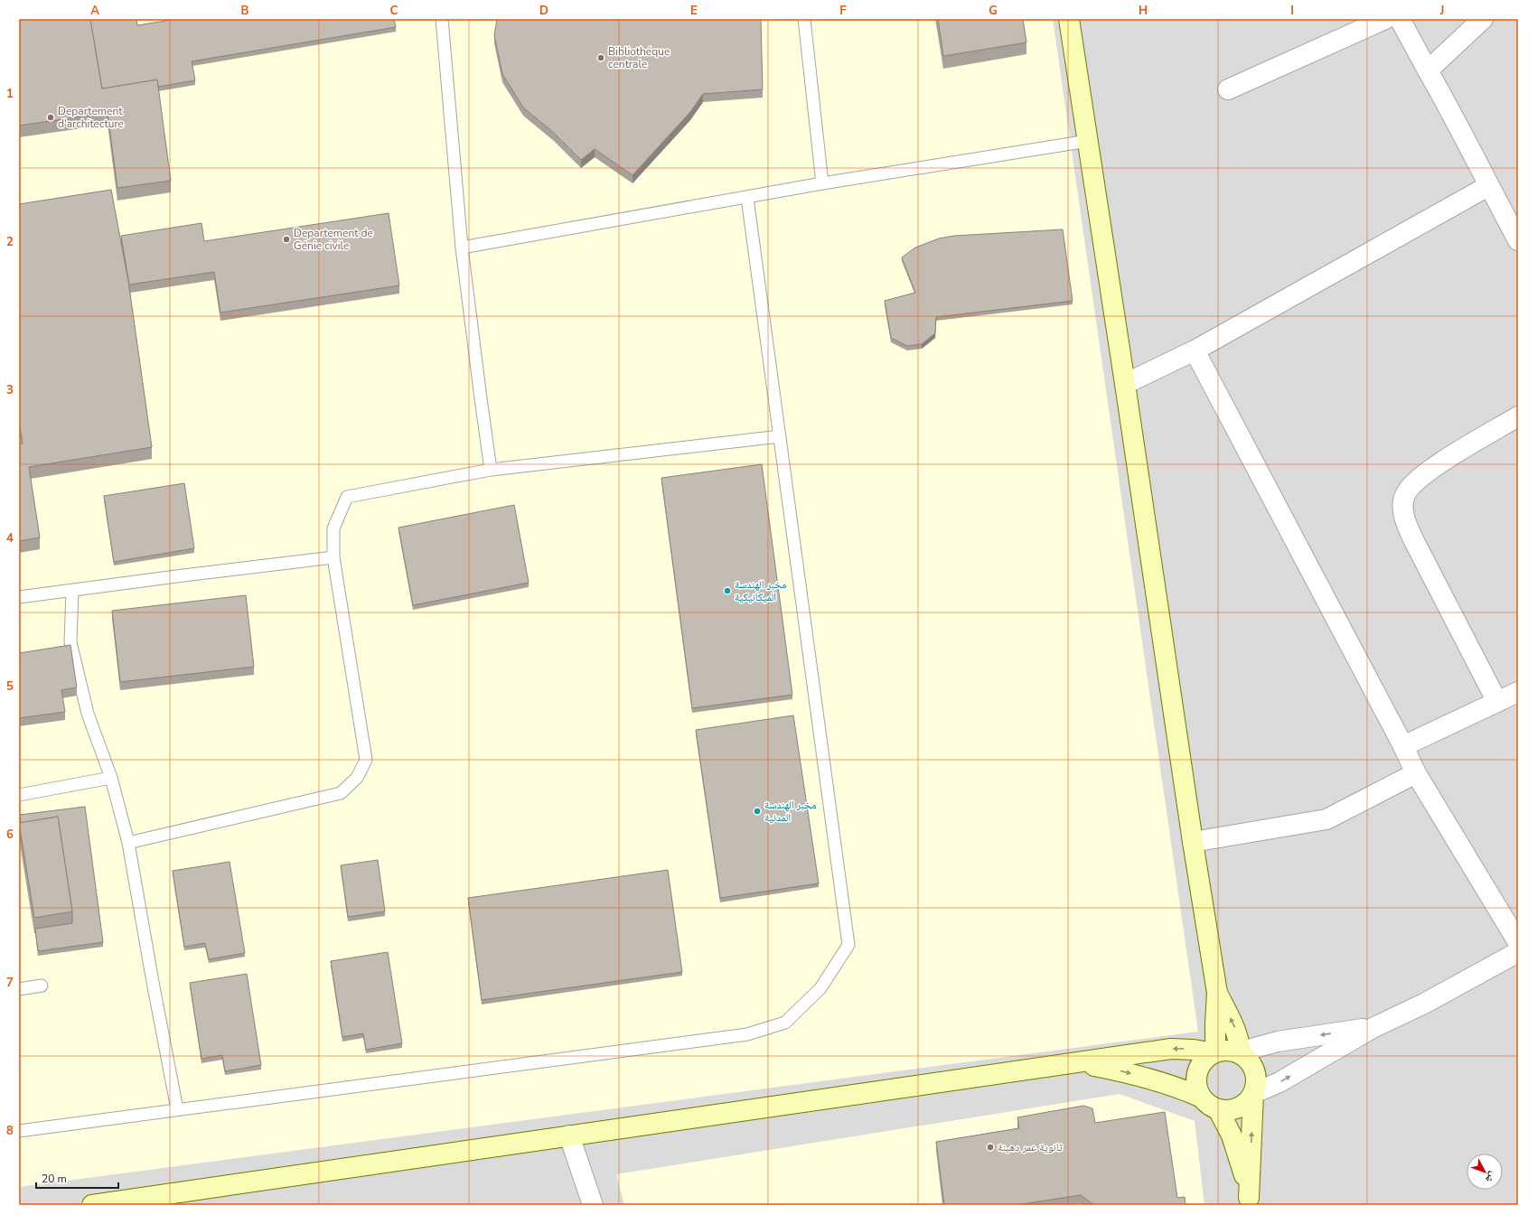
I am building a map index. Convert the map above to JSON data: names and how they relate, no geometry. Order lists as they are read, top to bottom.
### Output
{
  "places": [
    "Bibliothéque centrale",
    "Departement d'architecture",
    "Departement de Génie civile",
    "مخبر الهندسة الميكانيكية",
    "مخبر الهندسة المدنية",
    "ثانوية عمر دهينة"
  ],
  "scale_bar": "20 m",
  "north": "bottom right",
  "grid": {
    "columns": [
      "A",
      "B",
      "C",
      "D",
      "E",
      "F",
      "G",
      "H",
      "I",
      "J"
    ],
    "rows": [
      "1",
      "2",
      "3",
      "4",
      "5",
      "6",
      "7",
      "8"
    ]
  }
}
